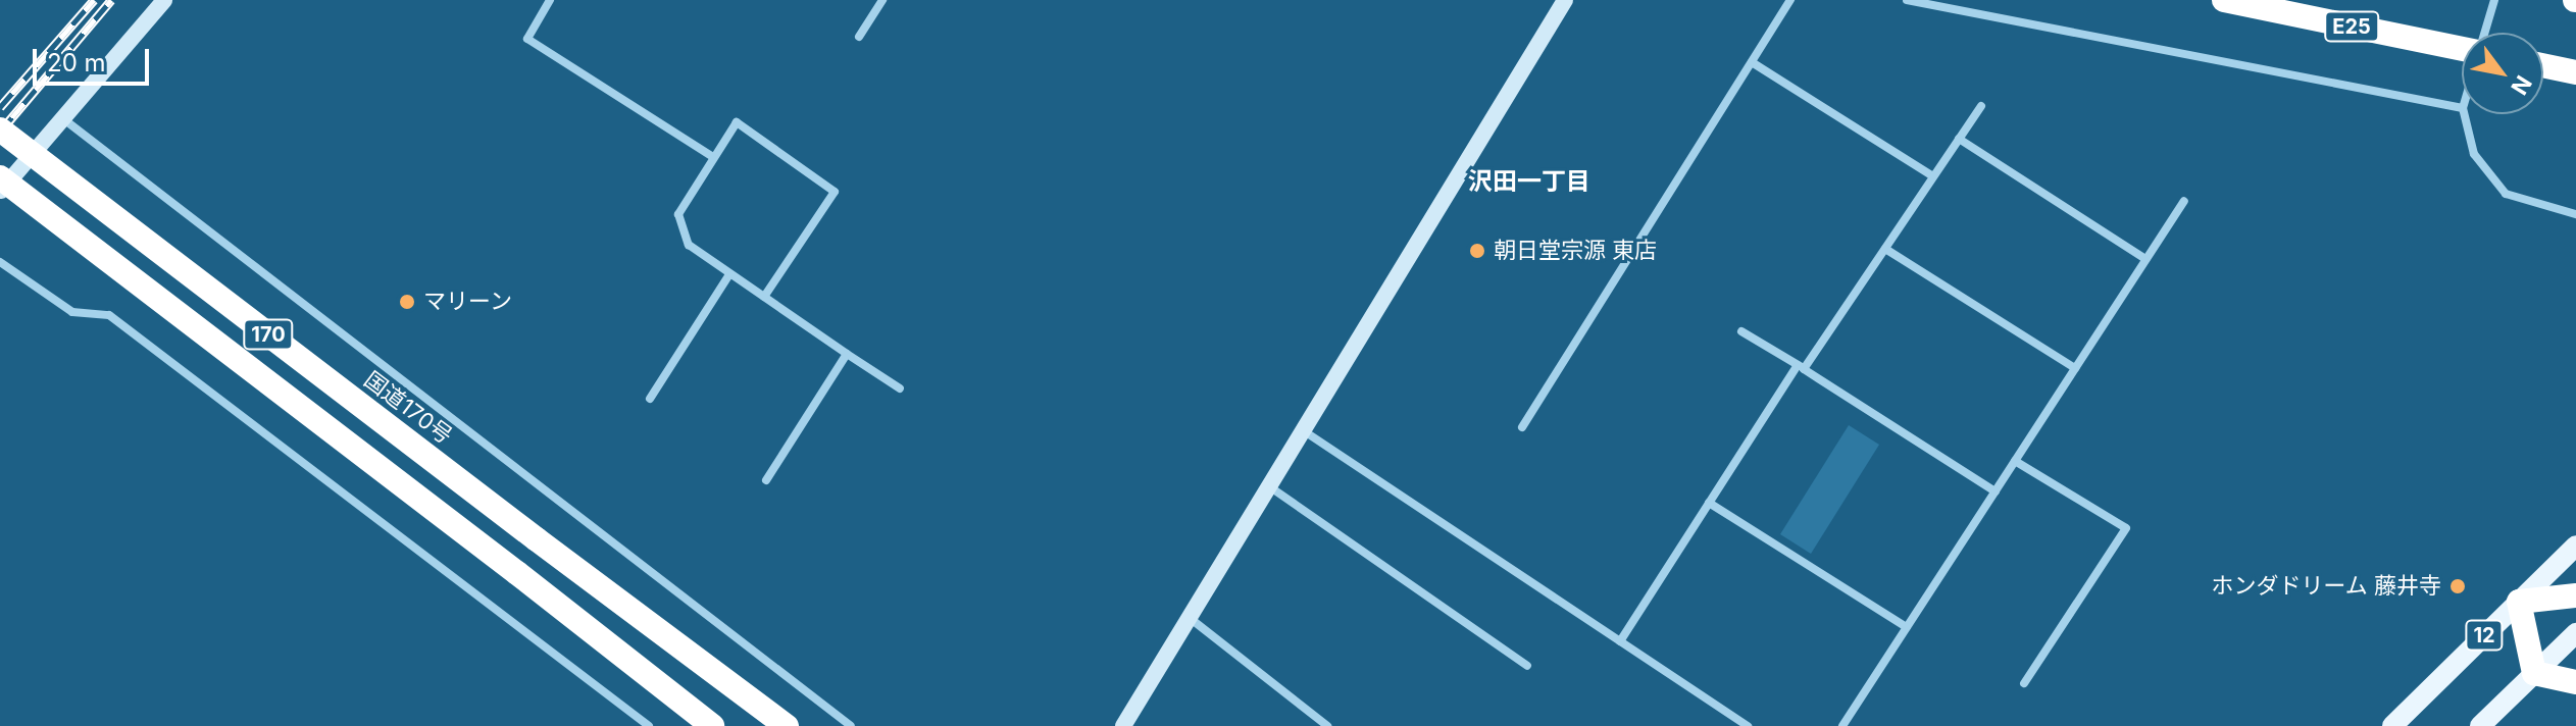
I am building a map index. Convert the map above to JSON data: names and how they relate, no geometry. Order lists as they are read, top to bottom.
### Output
{
  "streets": {
    "highway": ["E25", "170", "国道170号"],
    "main road": ["12"]
  },
  "districts": ["沢田一丁目"],
  "places": ["朝日堂宗源 東店", "マリーン", "ホンダドリーム 藤井寺"],
  "scale_bar": "20 m",
  "north": "bottom right"
}
